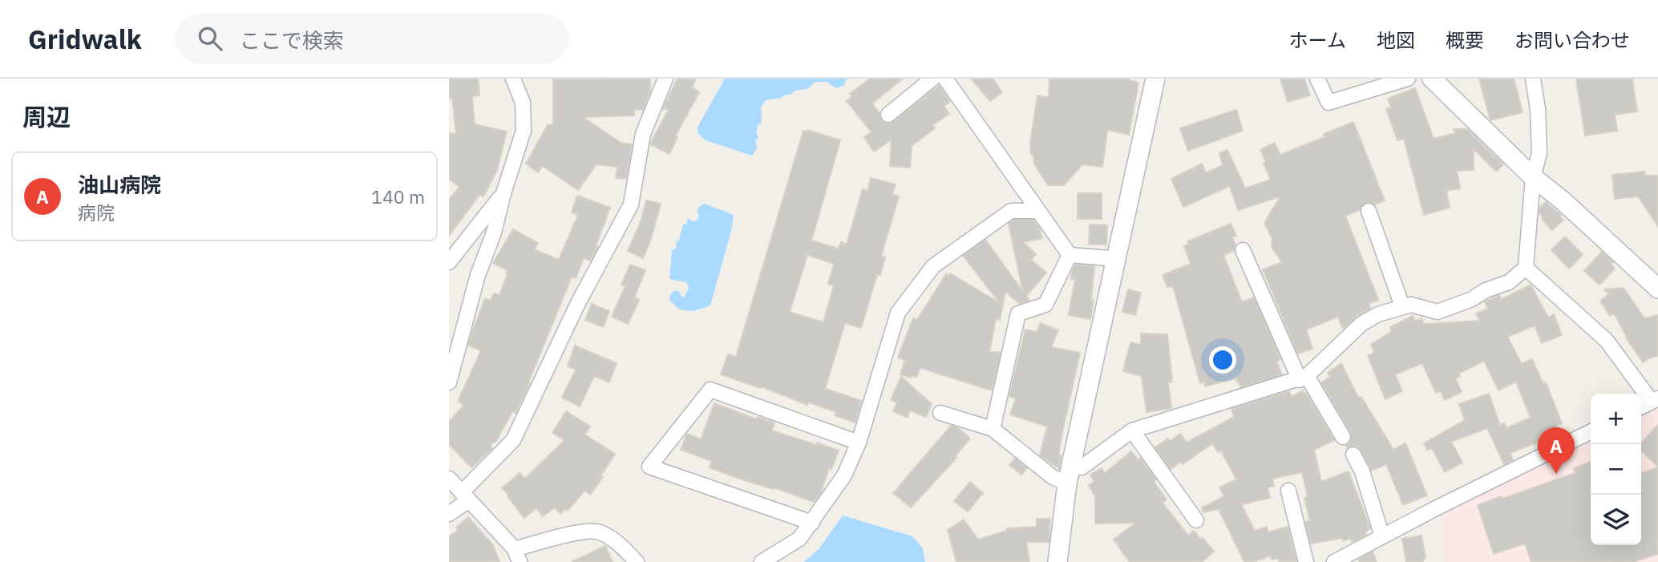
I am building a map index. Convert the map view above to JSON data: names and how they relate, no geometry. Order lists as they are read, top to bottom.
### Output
{
  "page": {
    "header": "Gridwalk",
    "search": "ここで検索",
    "nav": [
      "ホーム",
      "地図",
      "概要",
      "お問い合わせ"
    ],
    "heading": "周辺",
    "list": [
      {
        "mark": "A",
        "name": "油山病院",
        "note": "病院",
        "value": "140 m"
      }
    ],
    "map_buttons": ["+", "−"],
    "pins": "A"
  }
}
